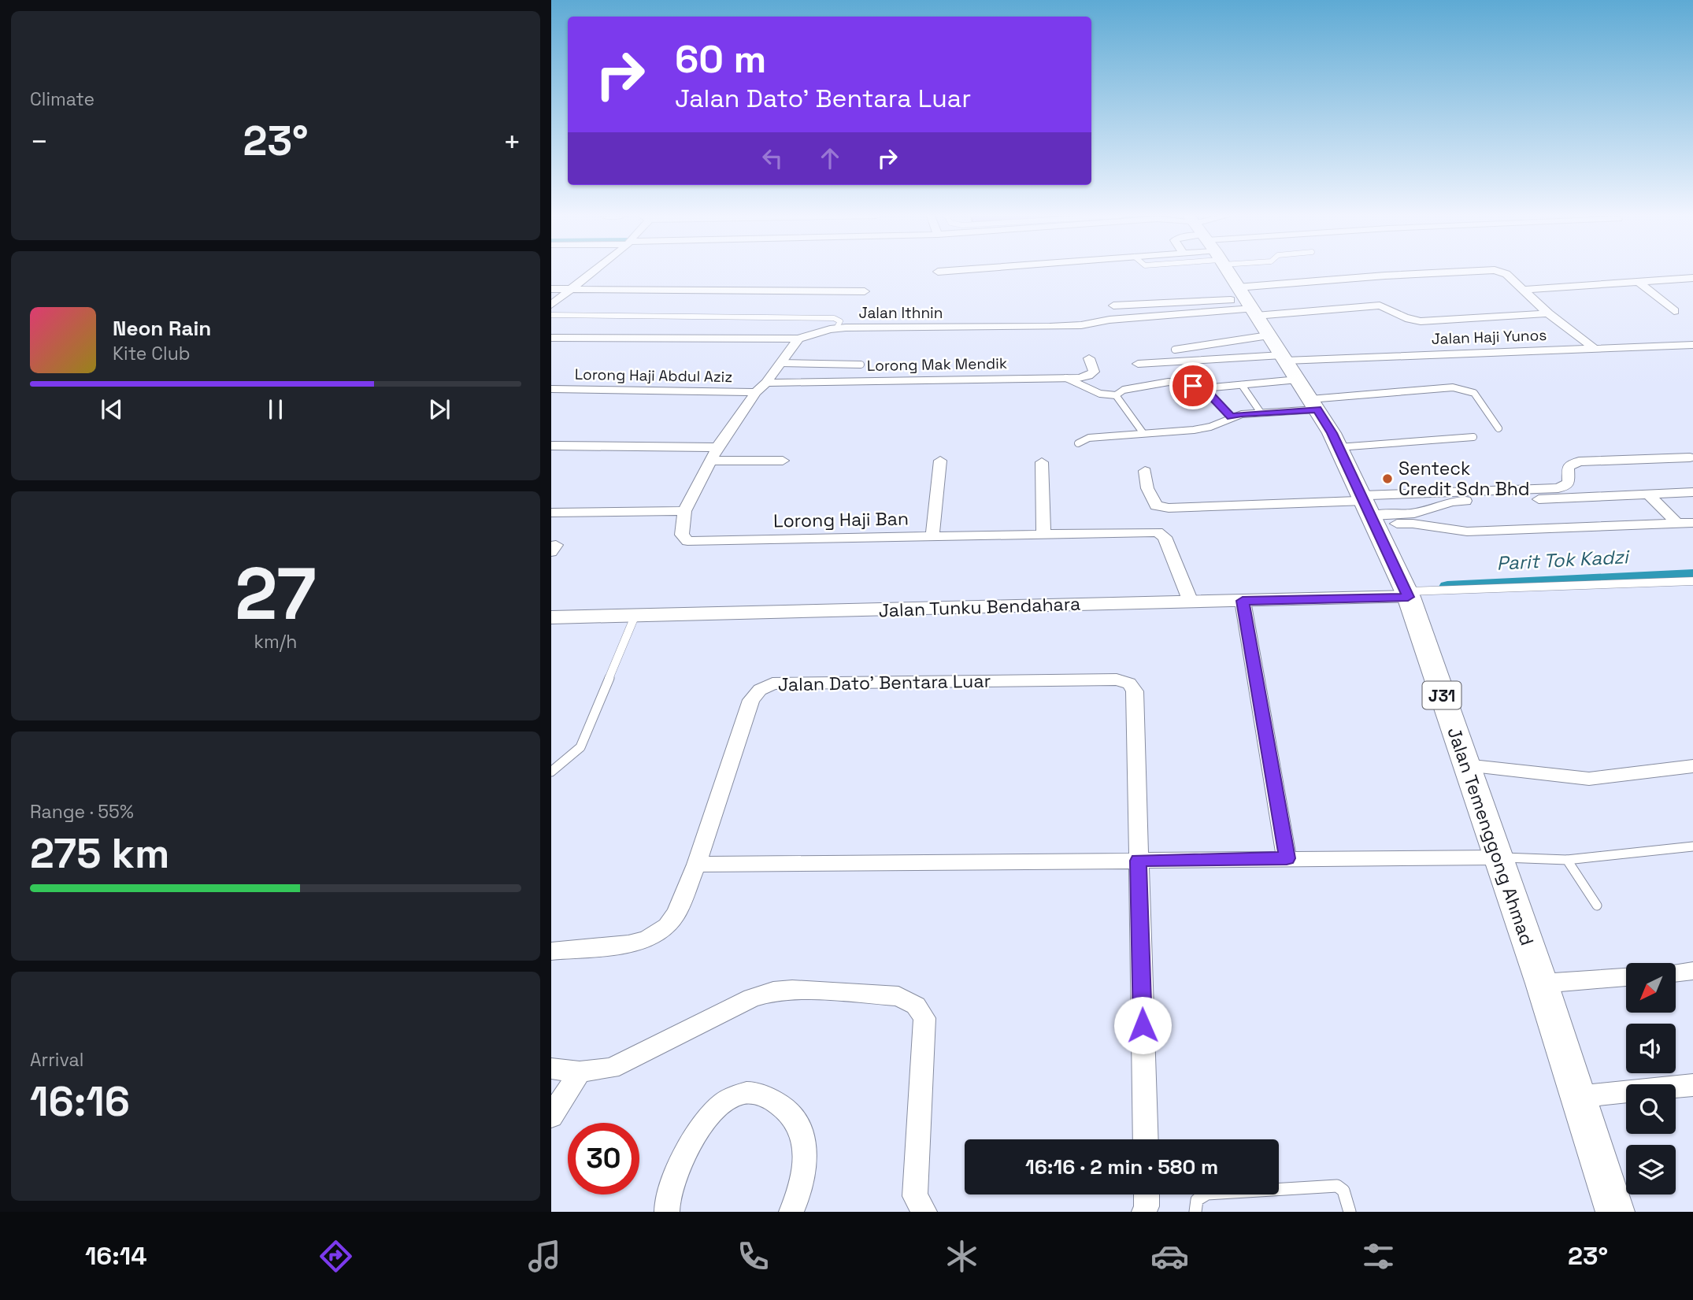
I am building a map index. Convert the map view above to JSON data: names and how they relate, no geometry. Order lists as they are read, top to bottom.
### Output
{
  "streets": {
    "main road": ["J31", "Jalan Temenggong Ahmad"],
    "street": [
      "Jalan Ithnin",
      "Jalan Haji Yunos",
      "Lorong Mak Mendik",
      "Lorong Haji Abdul Aziz",
      "Lorong Haji Ban",
      "Jalan Tunku Bendahara",
      "Jalan Dato' Bentara Luar"
    ]
  },
  "crossings": [
    ["Jalan Ithnin", "Jalan Haji Yunos"],
    ["Jalan Ithnin", "Lorong Haji Ban"],
    ["Jalan Ithnin", "Jalan Temenggong Ahmad"],
    ["Jalan Haji Yunos", "Jalan Temenggong Ahmad"],
    ["Lorong Mak Mendik", "Lorong Haji Ban"],
    ["Lorong Haji Abdul Aziz", "Lorong Haji Ban"],
    ["Lorong Haji Ban", "Jalan Tunku Bendahara"],
    ["Jalan Tunku Bendahara", "Jalan Temenggong Ahmad"]
  ],
  "water": ["Parit Tok Kadzi"],
  "places": ["Senteck Credit Sdn Bhd"],
  "north": "bottom left",
  "page": {
    "tile": [
      "Climate",
      ["27", "km/h"],
      ["Range · 55%", "275 km"],
      ["Arrival", "16:16"]
    ],
    "turn": ["60 m", "Jalan Dato' Bentara Luar"],
    "heat": ["−", "23°", "+"],
    "song": ["Neon Rain", "Kite Club"],
    "limit": "30",
    "trip": "16:16 · 2 min · 580 m",
    "tabs": ["16:14", "23°"]
  }
}
